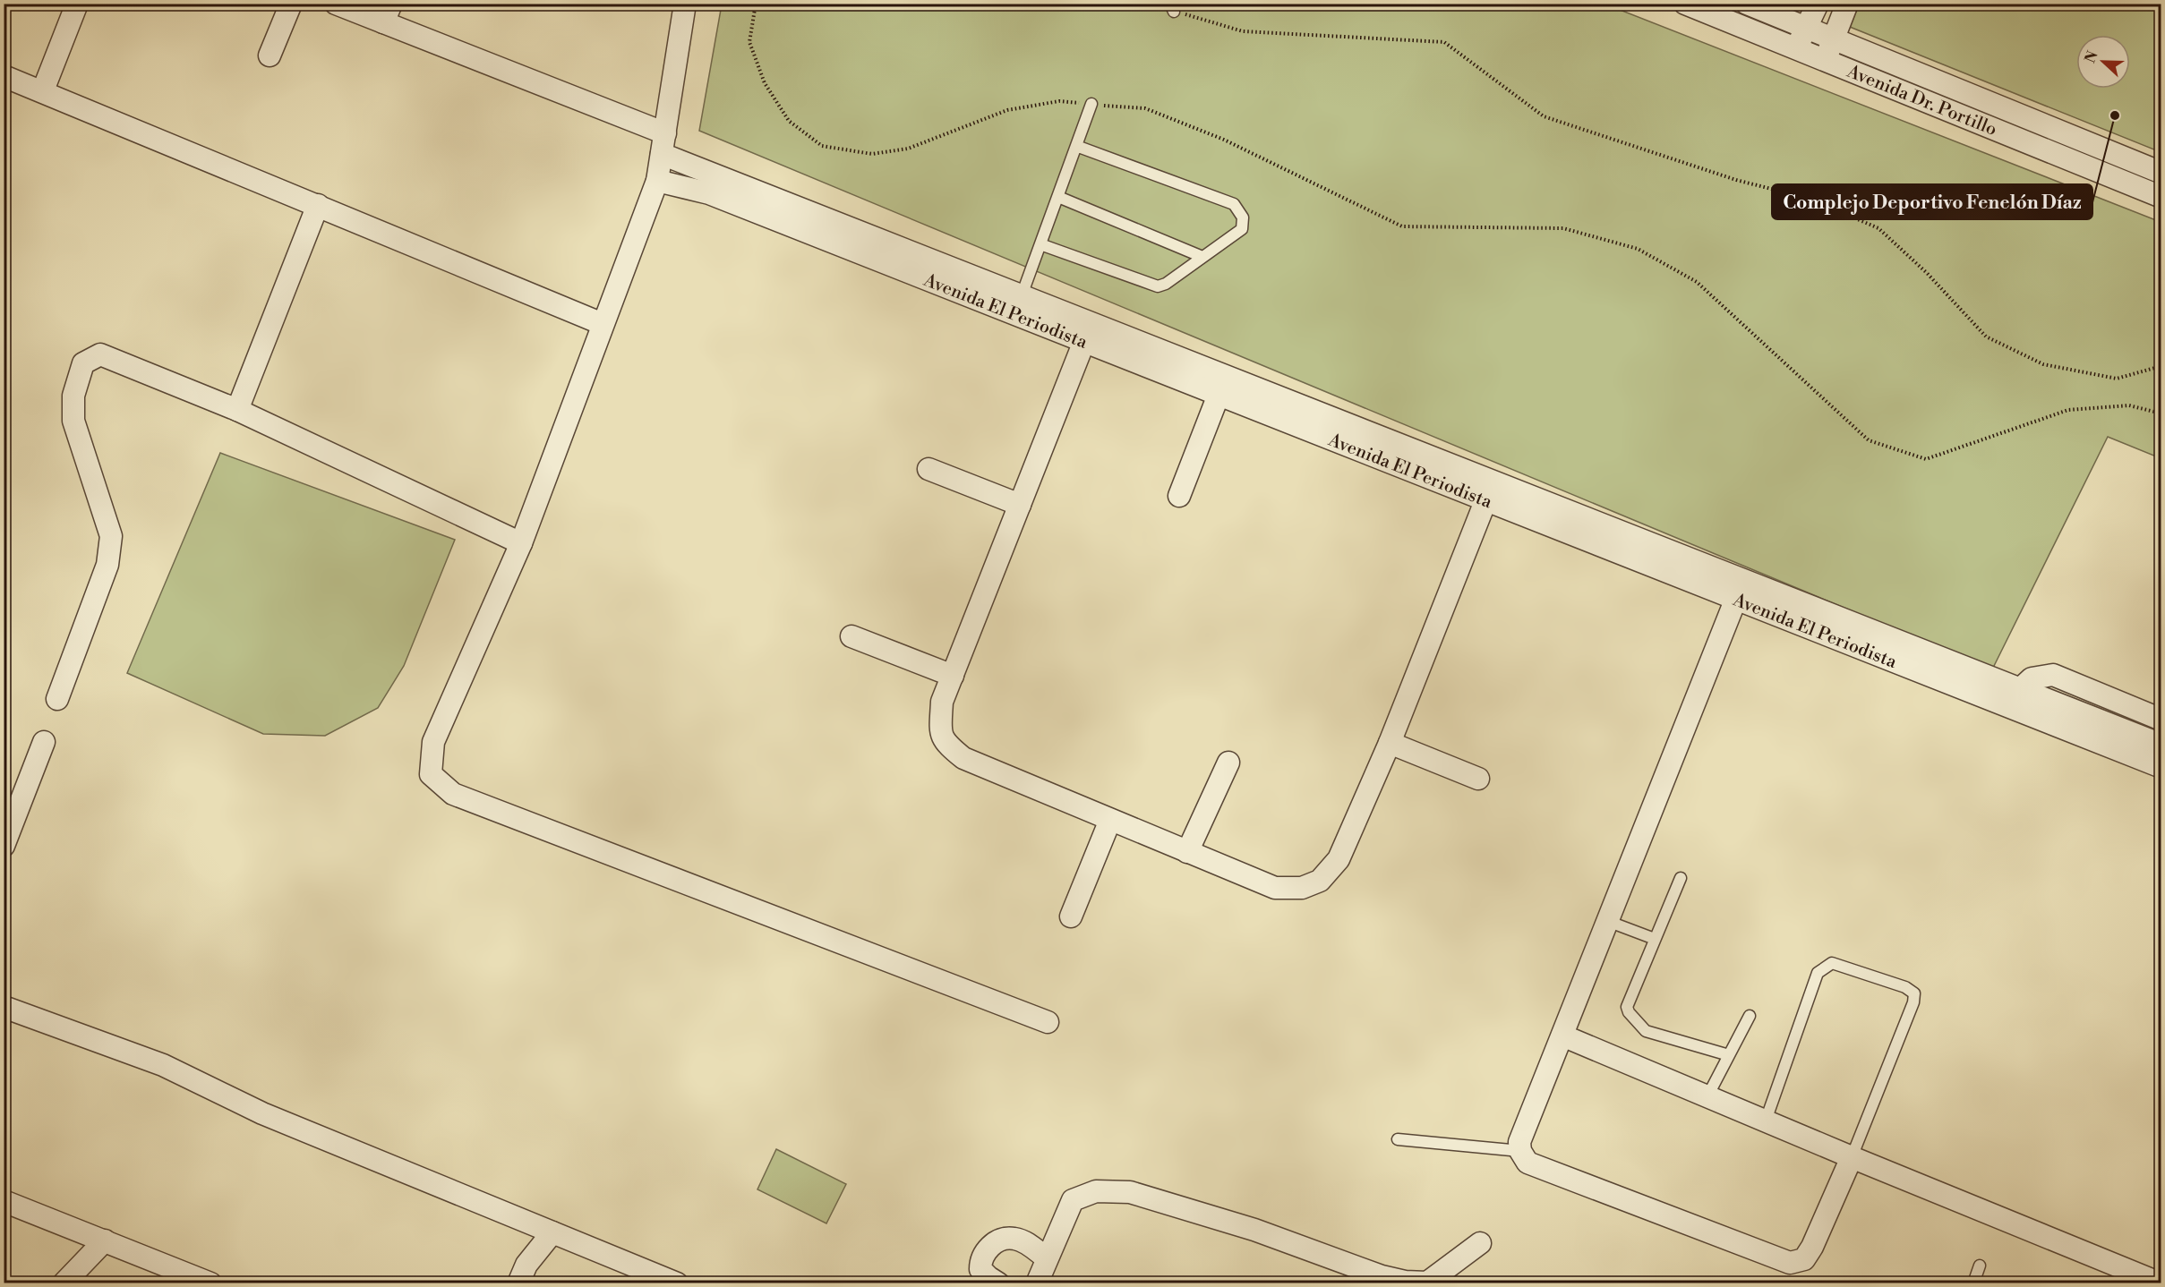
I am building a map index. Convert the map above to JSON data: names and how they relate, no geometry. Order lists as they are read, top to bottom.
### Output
{
  "streets": {
    "street": ["Avenida Dr. Portillo", "Avenida El Periodista"]
  },
  "places": ["Complejo Deportivo Fenelón Díaz"],
  "north": "left"
}
